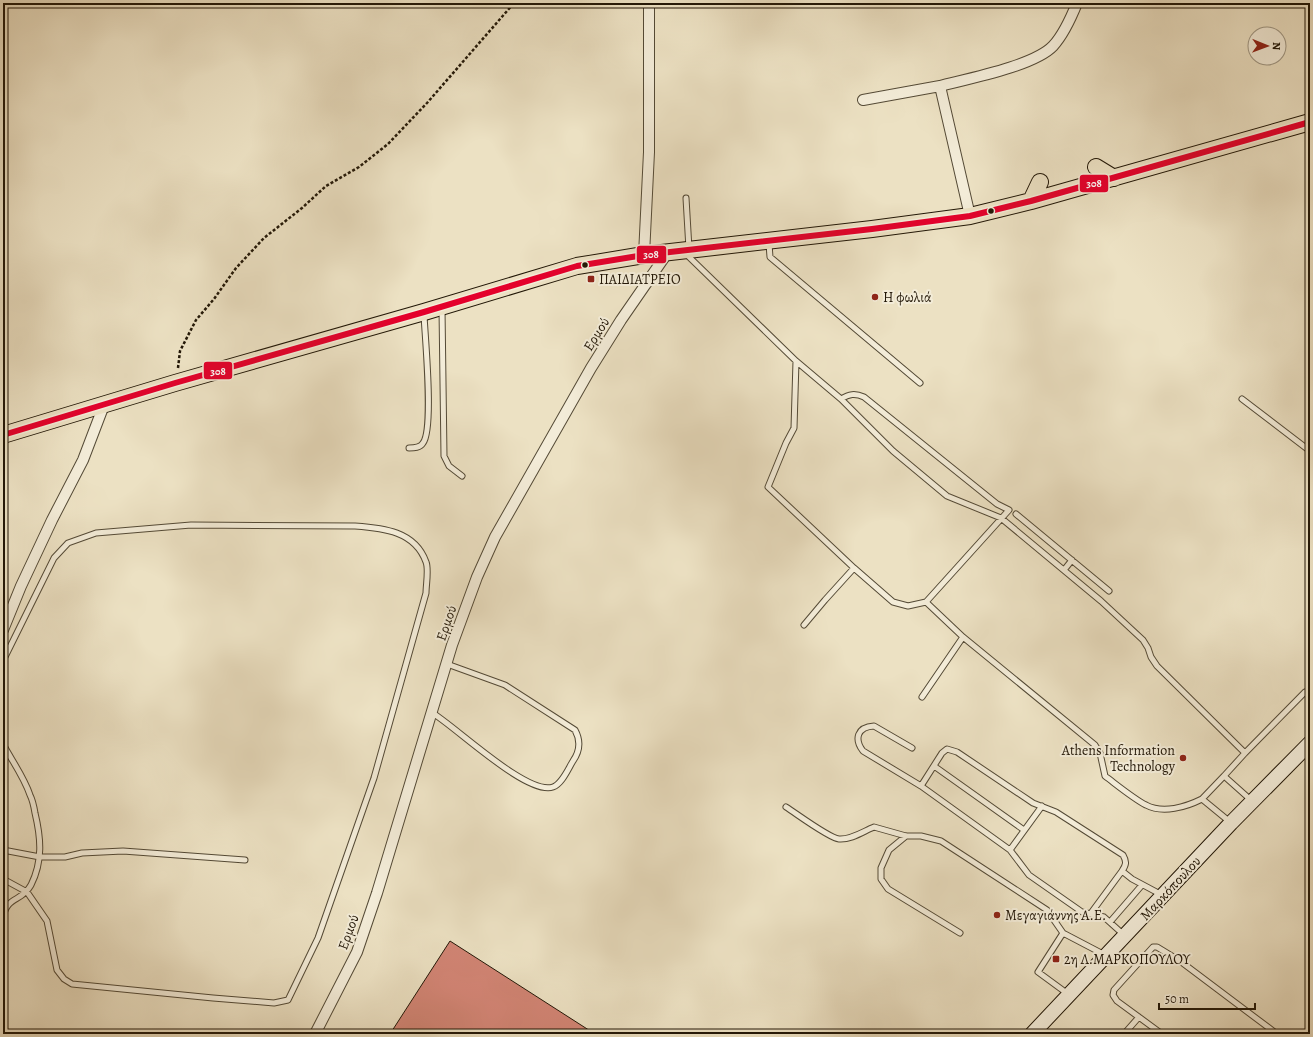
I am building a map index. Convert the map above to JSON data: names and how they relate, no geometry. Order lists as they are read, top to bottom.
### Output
{
  "streets": {
    "main road": ["Μαρκόπουλου"],
    "street": ["Ερμού"]
  },
  "places": {
    "transit": ["ΠΑΙΔΙΑΤΡΕΙΟ", "2η Λ.ΜΑΡΚΟΠΟΥΛΟΥ"],
    "other": ["Η φωλιά", "Athens Information Technology", "Μεγαγιάννης Α.Ε."]
  },
  "lines": ["transit line 308"],
  "scale_bar": "50 m",
  "north": "right"
}
